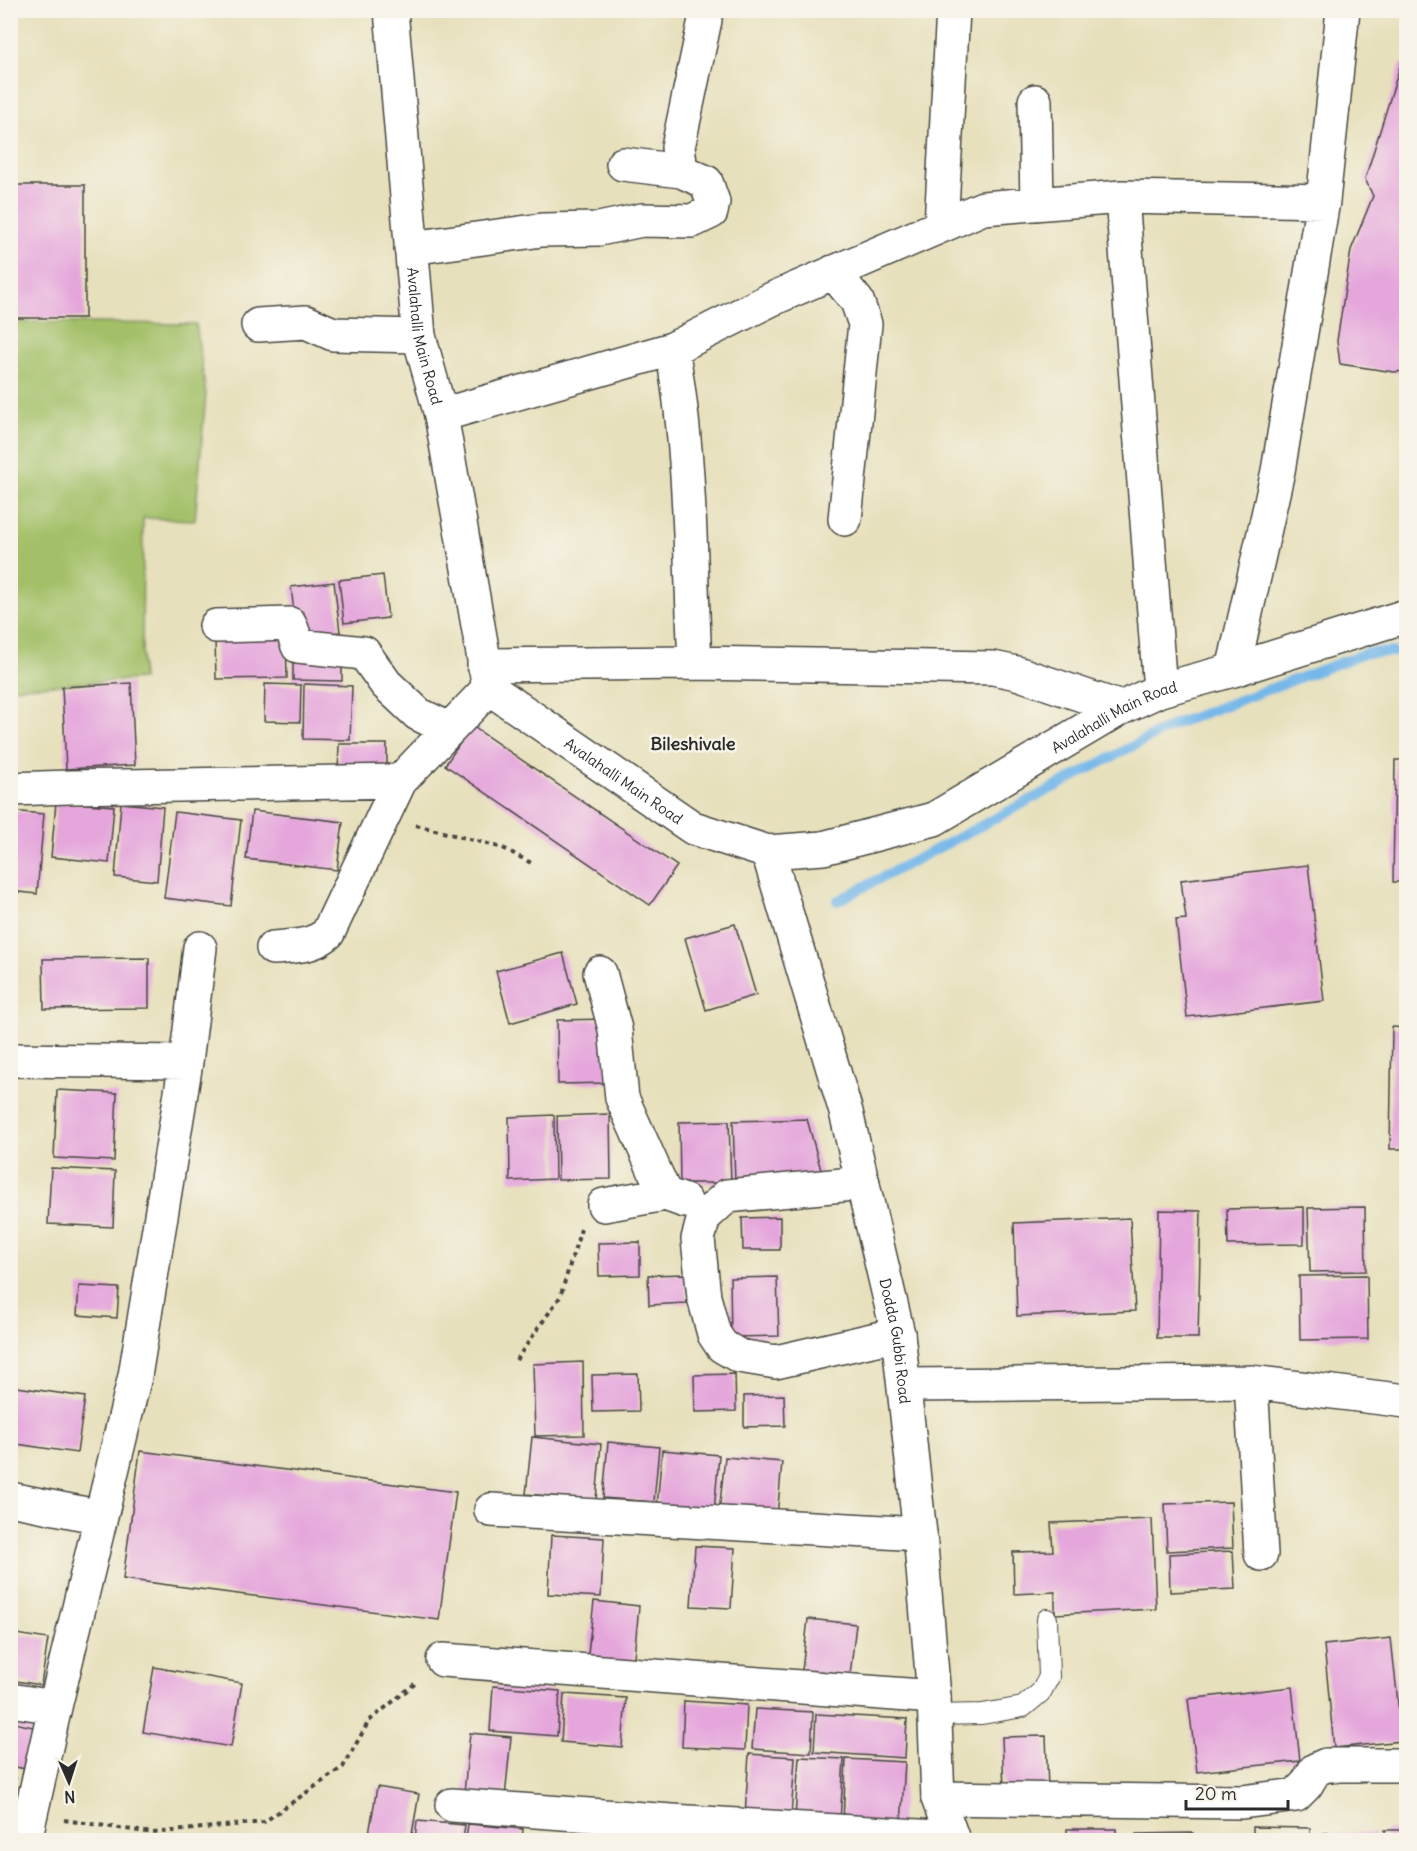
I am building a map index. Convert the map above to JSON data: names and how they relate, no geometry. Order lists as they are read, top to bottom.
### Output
{
  "streets": {
    "street": ["Avalahalli Main Road", "Dodda Gubbi Road"]
  },
  "crossings": [
    ["Avalahalli Main Road", "Dodda Gubbi Road"]
  ],
  "districts": ["Bileshivale"],
  "scale_bar": "20 m",
  "north": "bottom"
}
